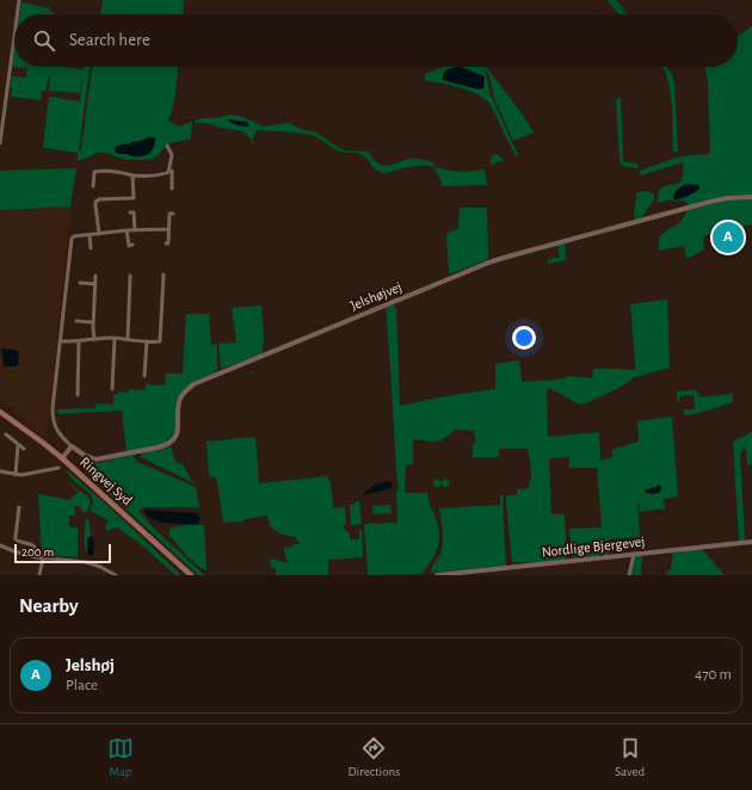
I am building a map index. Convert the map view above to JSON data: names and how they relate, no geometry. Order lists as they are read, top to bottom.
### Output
{
  "streets": {
    "main road": ["Ringvej Syd"],
    "street": ["Jelshøjvej", "Nordlige Bjergevej"]
  },
  "scale_bar": "200 m",
  "page": {
    "search": "Search here",
    "pins": "A",
    "scale": "200 m",
    "heading": "Nearby",
    "list": [
      {
        "mark": "A",
        "name": "Jelshøj",
        "note": "Place",
        "value": "470 m"
      }
    ],
    "nav": ["Map", "Directions", "Saved"]
  }
}
